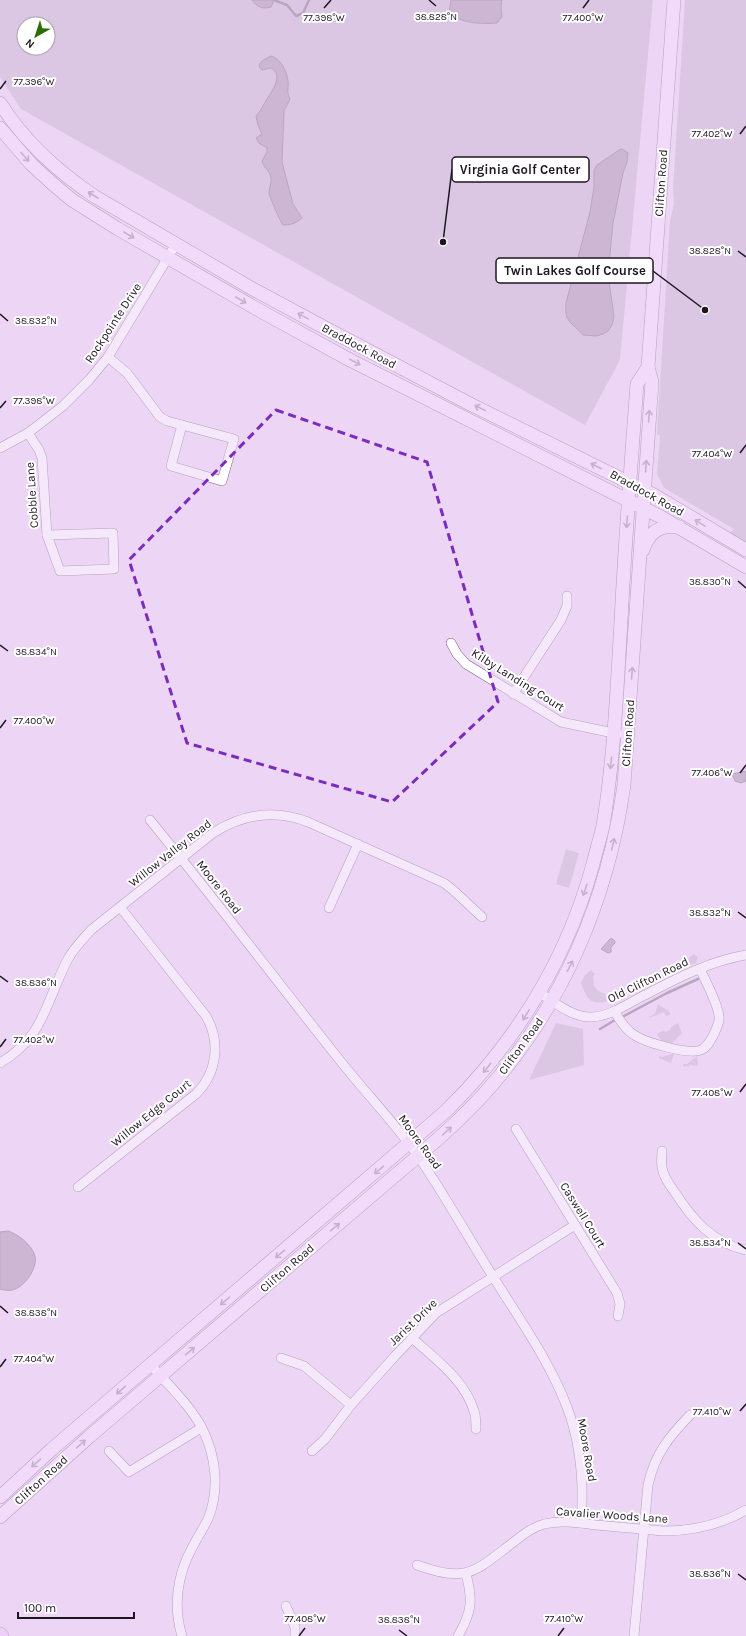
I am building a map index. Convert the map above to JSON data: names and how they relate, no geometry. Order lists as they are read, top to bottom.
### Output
{
  "streets": {
    "main road": ["Clifton Road", "Braddock Road"],
    "street": [
      "Rockpointe Drive",
      "Cobble Lane",
      "Kilby Landing Court",
      "Willow Valley Road",
      "Moore Road",
      "Old Clifton Road",
      "Willow Edge Court",
      "Caswell Court",
      "Jarist Drive",
      "Cavalier Woods Lane"
    ]
  },
  "crossings": [
    ["Clifton Road", "Braddock Road"],
    ["Clifton Road", "Kilby Landing Court"],
    ["Clifton Road", "Moore Road"],
    ["Clifton Road", "Old Clifton Road"],
    ["Rockpointe Drive", "Braddock Road"],
    ["Rockpointe Drive", "Cobble Lane"],
    ["Willow Valley Road", "Moore Road"],
    ["Willow Valley Road", "Willow Edge Court"],
    ["Moore Road", "Jarist Drive"],
    ["Moore Road", "Cavalier Woods Lane"],
    ["Caswell Court", "Jarist Drive"]
  ],
  "places": ["Virginia Golf Center", "Twin Lakes Golf Course"],
  "scale_bar": "100 m",
  "north": "bottom left",
  "coordinates": [
    "38.828°N",
    "77.398°W",
    "77.400°W",
    "77.396°W",
    "77.402°W",
    "38.832°N",
    "77.404°W",
    "38.830°N",
    "38.834°N",
    "77.406°W",
    "38.836°N",
    "77.408°W",
    "38.838°N",
    "77.410°W"
  ]
}
